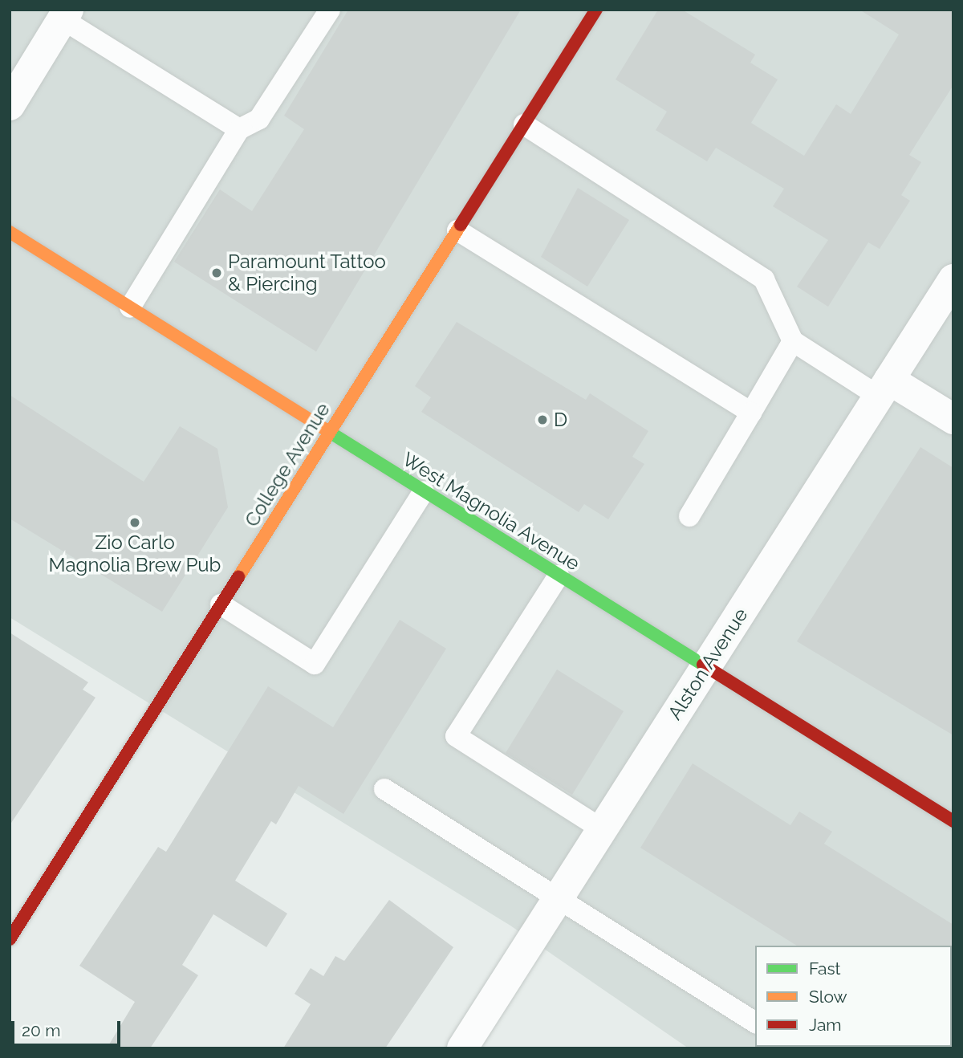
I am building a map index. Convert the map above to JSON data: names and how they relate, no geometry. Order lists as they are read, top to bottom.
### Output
{
  "streets": {
    "street": ["College Avenue", "West Magnolia Avenue", "Alston Avenue"]
  },
  "crossings": [
    ["College Avenue", "West Magnolia Avenue"],
    ["West Magnolia Avenue", "Alston Avenue"]
  ],
  "places": ["Paramount Tattoo & Piercing", "D", "Zio Carlo Magnolia Brew Pub"],
  "legend": ["Fast", "Slow", "Jam"],
  "scale_bar": "20 m"
}
